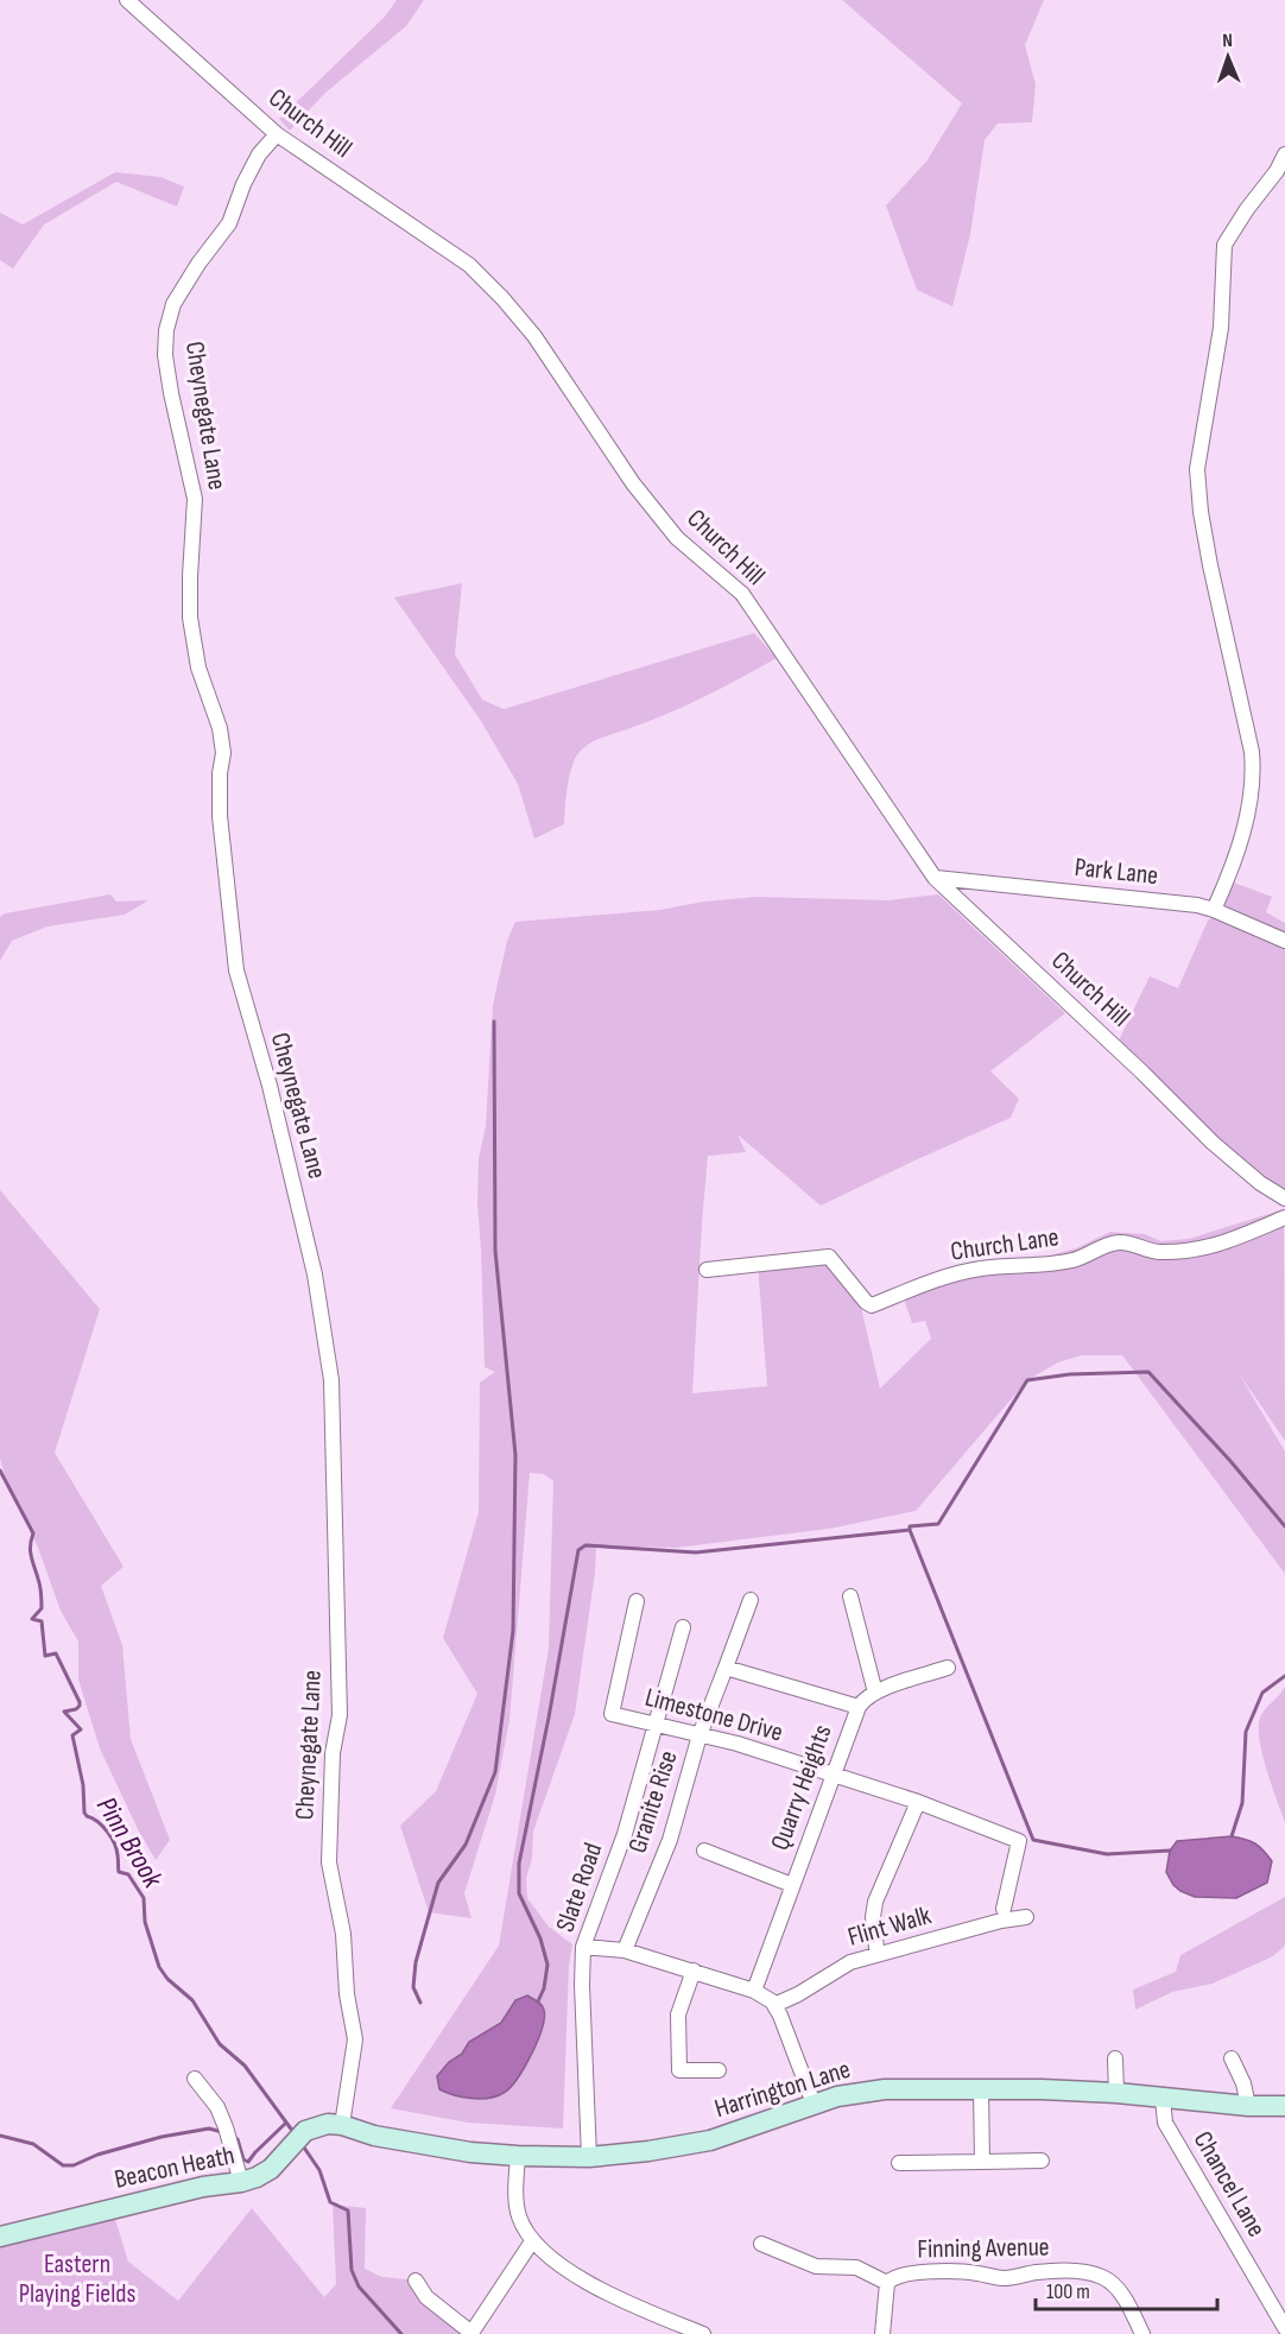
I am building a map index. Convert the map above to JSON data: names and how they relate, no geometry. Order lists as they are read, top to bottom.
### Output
{
  "streets": {
    "street": [
      "Church Hill",
      "Cheynegate Lane",
      "Park Lane",
      "Church Lane",
      "Limestone Drive",
      "Quarry Heights",
      "Granite Rise",
      "Slate Road",
      "Flint Walk",
      "Harrington Lane",
      "Beacon Heath",
      "Chancel Lane",
      "Finning Avenue"
    ]
  },
  "crossings": [
    ["Church Hill", "Cheynegate Lane"],
    ["Church Hill", "Park Lane"],
    ["Cheynegate Lane", "Harrington Lane"],
    ["Cheynegate Lane", "Beacon Heath"],
    ["Limestone Drive", "Quarry Heights"],
    ["Limestone Drive", "Granite Rise"],
    ["Limestone Drive", "Slate Road"],
    ["Quarry Heights", "Granite Rise"],
    ["Slate Road", "Harrington Lane"],
    ["Harrington Lane", "Beacon Heath"],
    ["Harrington Lane", "Chancel Lane"]
  ],
  "water": ["Pinn Brook"],
  "parks": ["Eastern Playing Fields"],
  "scale_bar": "100 m",
  "north": "top"
}
